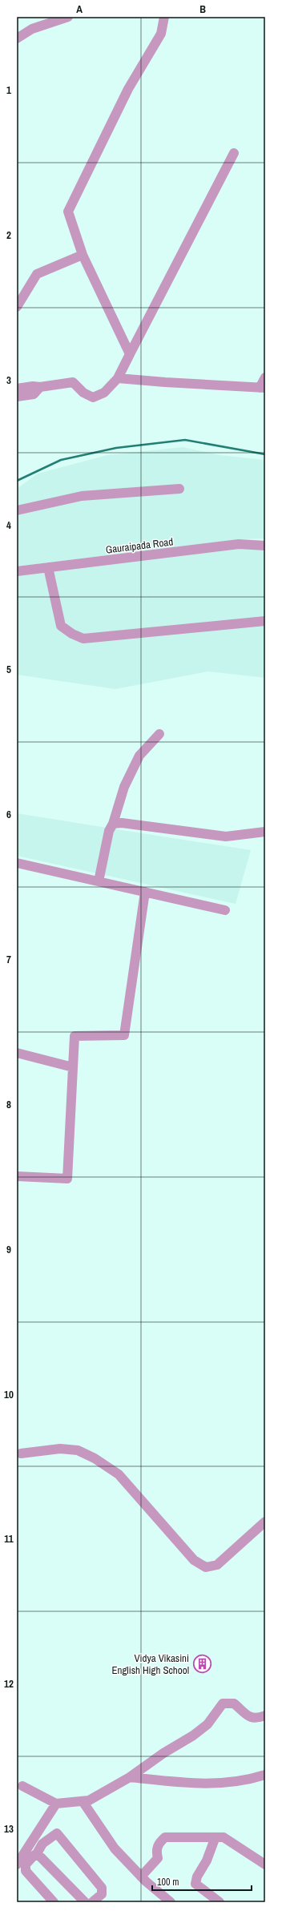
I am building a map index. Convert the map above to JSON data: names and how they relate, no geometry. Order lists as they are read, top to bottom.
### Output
{
  "streets": {
    "street": ["Gauraipada Road"]
  },
  "places": {
    "building": ["Vidya Vikasini English High School"]
  },
  "scale_bar": "100 m",
  "grid": {
    "columns": ["A", "B"],
    "rows": [
      "1",
      "2",
      "3",
      "4",
      "5",
      "6",
      "7",
      "8",
      "9",
      "10",
      "11",
      "12",
      "13"
    ]
  }
}
